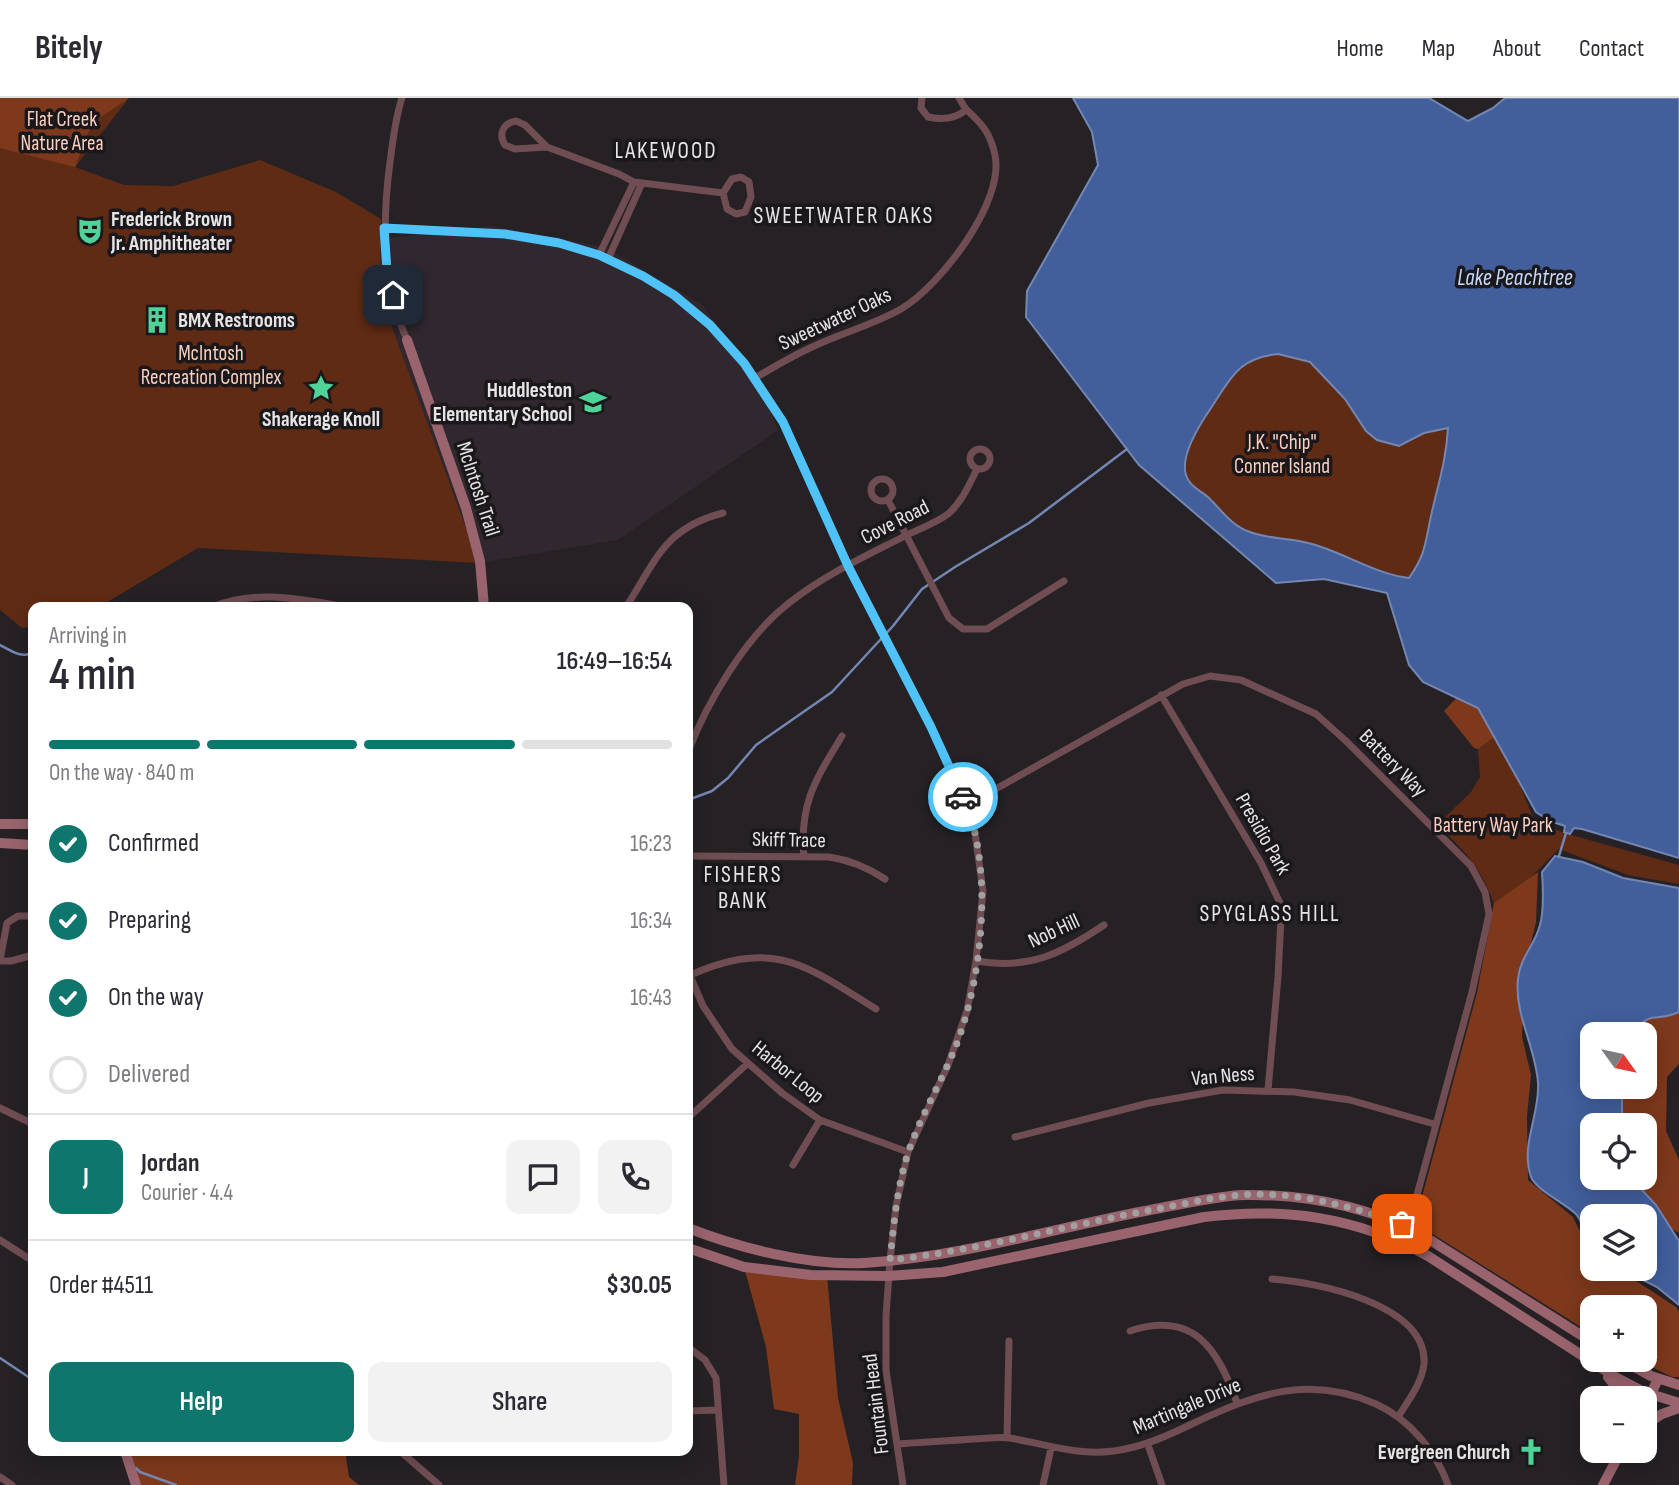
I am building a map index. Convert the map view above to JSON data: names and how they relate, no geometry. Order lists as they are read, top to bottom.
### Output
{
  "streets": {
    "main road": ["McIntosh Trail"],
    "street": [
      "Sweetwater Oaks",
      "Cove Road",
      "Battery Way",
      "Presidio Park",
      "Skiff Trace",
      "Nob Hill",
      "Harbor Loop",
      "Van Ness",
      "Fountain Head",
      "Martingale Drive"
    ]
  },
  "crossings": [
    ["Sweetwater Oaks", "Fountain Head"],
    ["McIntosh Trail", "Fountain Head"],
    ["Cove Road", "Fountain Head"],
    ["Battery Way", "Presidio Park"],
    ["Battery Way", "Van Ness"],
    ["Battery Way", "Fountain Head"],
    ["Presidio Park", "Van Ness"],
    ["Nob Hill", "Fountain Head"],
    ["Harbor Loop", "Fountain Head"],
    ["Fountain Head", "Martingale Drive"]
  ],
  "districts": [
    "LAKEWOOD",
    "SWEETWATER OAKS",
    "FISHERS BANK",
    "SPYGLASS HILL"
  ],
  "water": ["Lake Peachtree"],
  "parks": [
    "Flat Creek Nature Area",
    "McIntosh Recreation Complex",
    "J.K. \"Chip\" Conner Island",
    "Battery Way Park"
  ],
  "places": {
    "theatre": ["Frederick Brown Jr. Amphitheater"],
    "building": ["BMX Restrooms"],
    "place": ["Shakerage Knoll"],
    "school or university": ["Huddleston Elementary School"],
    "church": ["Evergreen Church"]
  },
  "north": "bottom right",
  "page": {
    "header": "Bitely",
    "nav": [
      "Home",
      "Map",
      "About",
      "Contact"
    ],
    "heading": ["4 min", "Arriving in", "16:49–16:54"],
    "panel": [
      "Jordan",
      "Courier · 4.4",
      "Order #4511",
      "$30.05"
    ],
    "bar": "On the way · 840 m",
    "list": [
      ["Confirmed", "16:23"],
      ["Preparing", "16:34"],
      ["On the way", "16:43"],
      "Delivered"
    ],
    "map_buttons": ["+", "−"],
    "round": "J",
    "buttons": ["Help", "Share"]
  }
}
